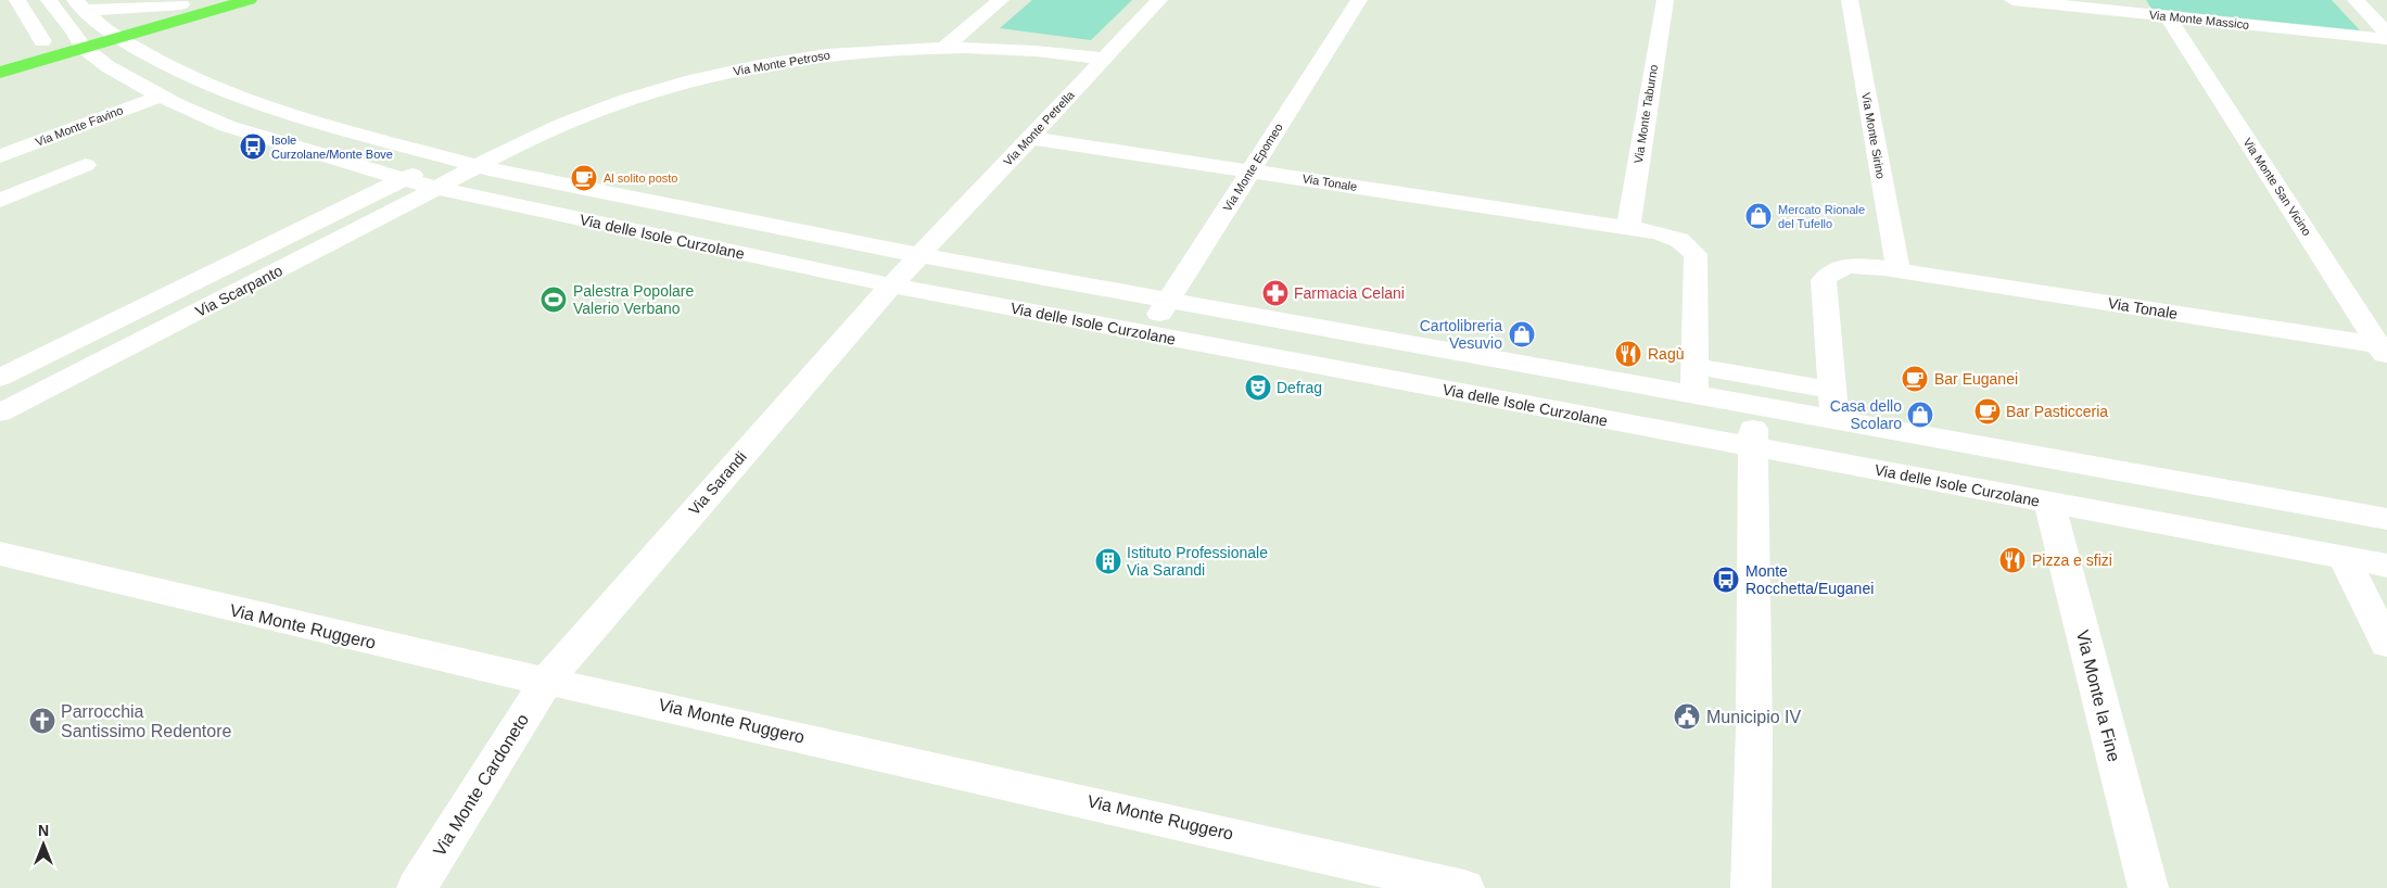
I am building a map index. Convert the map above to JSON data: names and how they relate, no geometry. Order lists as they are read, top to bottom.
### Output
{
  "streets": {
    "street": [
      "Via Monte Massico",
      "Via Monte Petroso",
      "Via Monte Taburno",
      "Via Monte Favino",
      "Via Monte Petrella",
      "Via Monte Sirino",
      "Via Monte Epomeo",
      "Via Tonale",
      "Via Monte San Vicino",
      "Via delle Isole Curzolane",
      "Via Scarpanto",
      "Via Sarandi",
      "Via Monte Ruggero",
      "Via Monte la Fine",
      "Via Monte Cardoneto"
    ]
  },
  "crossings": [
    ["Via Monte Massico", "Via Monte San Vicino"],
    ["Via Monte Petroso", "Via Monte Petrella"],
    ["Via Monte Petroso", "Via delle Isole Curzolane"],
    ["Via Monte Petroso", "Via Scarpanto"],
    ["Via Monte Taburno", "Via Tonale"],
    ["Via Monte Favino", "Via delle Isole Curzolane"],
    ["Via Monte Petrella", "Via Tonale"],
    ["Via Monte Petrella", "Via delle Isole Curzolane"],
    ["Via Monte Petrella", "Via Sarandi"],
    ["Via Monte Sirino", "Via Tonale"],
    ["Via Monte Epomeo", "Via Tonale"],
    ["Via Monte Epomeo", "Via delle Isole Curzolane"],
    ["Via Tonale", "Via Monte San Vicino"],
    ["Via delle Isole Curzolane", "Via Scarpanto"],
    ["Via delle Isole Curzolane", "Via Sarandi"],
    ["Via delle Isole Curzolane", "Via Monte la Fine"],
    ["Via Sarandi", "Via Monte Ruggero"],
    ["Via Sarandi", "Via Monte Cardoneto"],
    ["Via Monte Ruggero", "Via Monte Cardoneto"]
  ],
  "places": {
    "bus stop": ["Isole Curzolane/Monte Bove", "Monte Rocchetta/Euganei"],
    "cafe": ["Al solito posto", "Bar Euganei", "Bar Pasticceria"],
    "shop": ["Mercato Rionale del Tufello", "Cartolibreria Vesuvio", "Casa dello Scolaro"],
    "pharmacy": ["Farmacia Celani"],
    "sports": ["Palestra Popolare Valerio Verbano"],
    "restaurant": ["Ragù", "Pizza e sfizi"],
    "theatre": ["Defrag"],
    "building": ["Istituto Professionale Via Sarandi"],
    "public building": ["Municipio IV"],
    "church": ["Parrocchia Santissimo Redentore"]
  },
  "north": "top"
}
